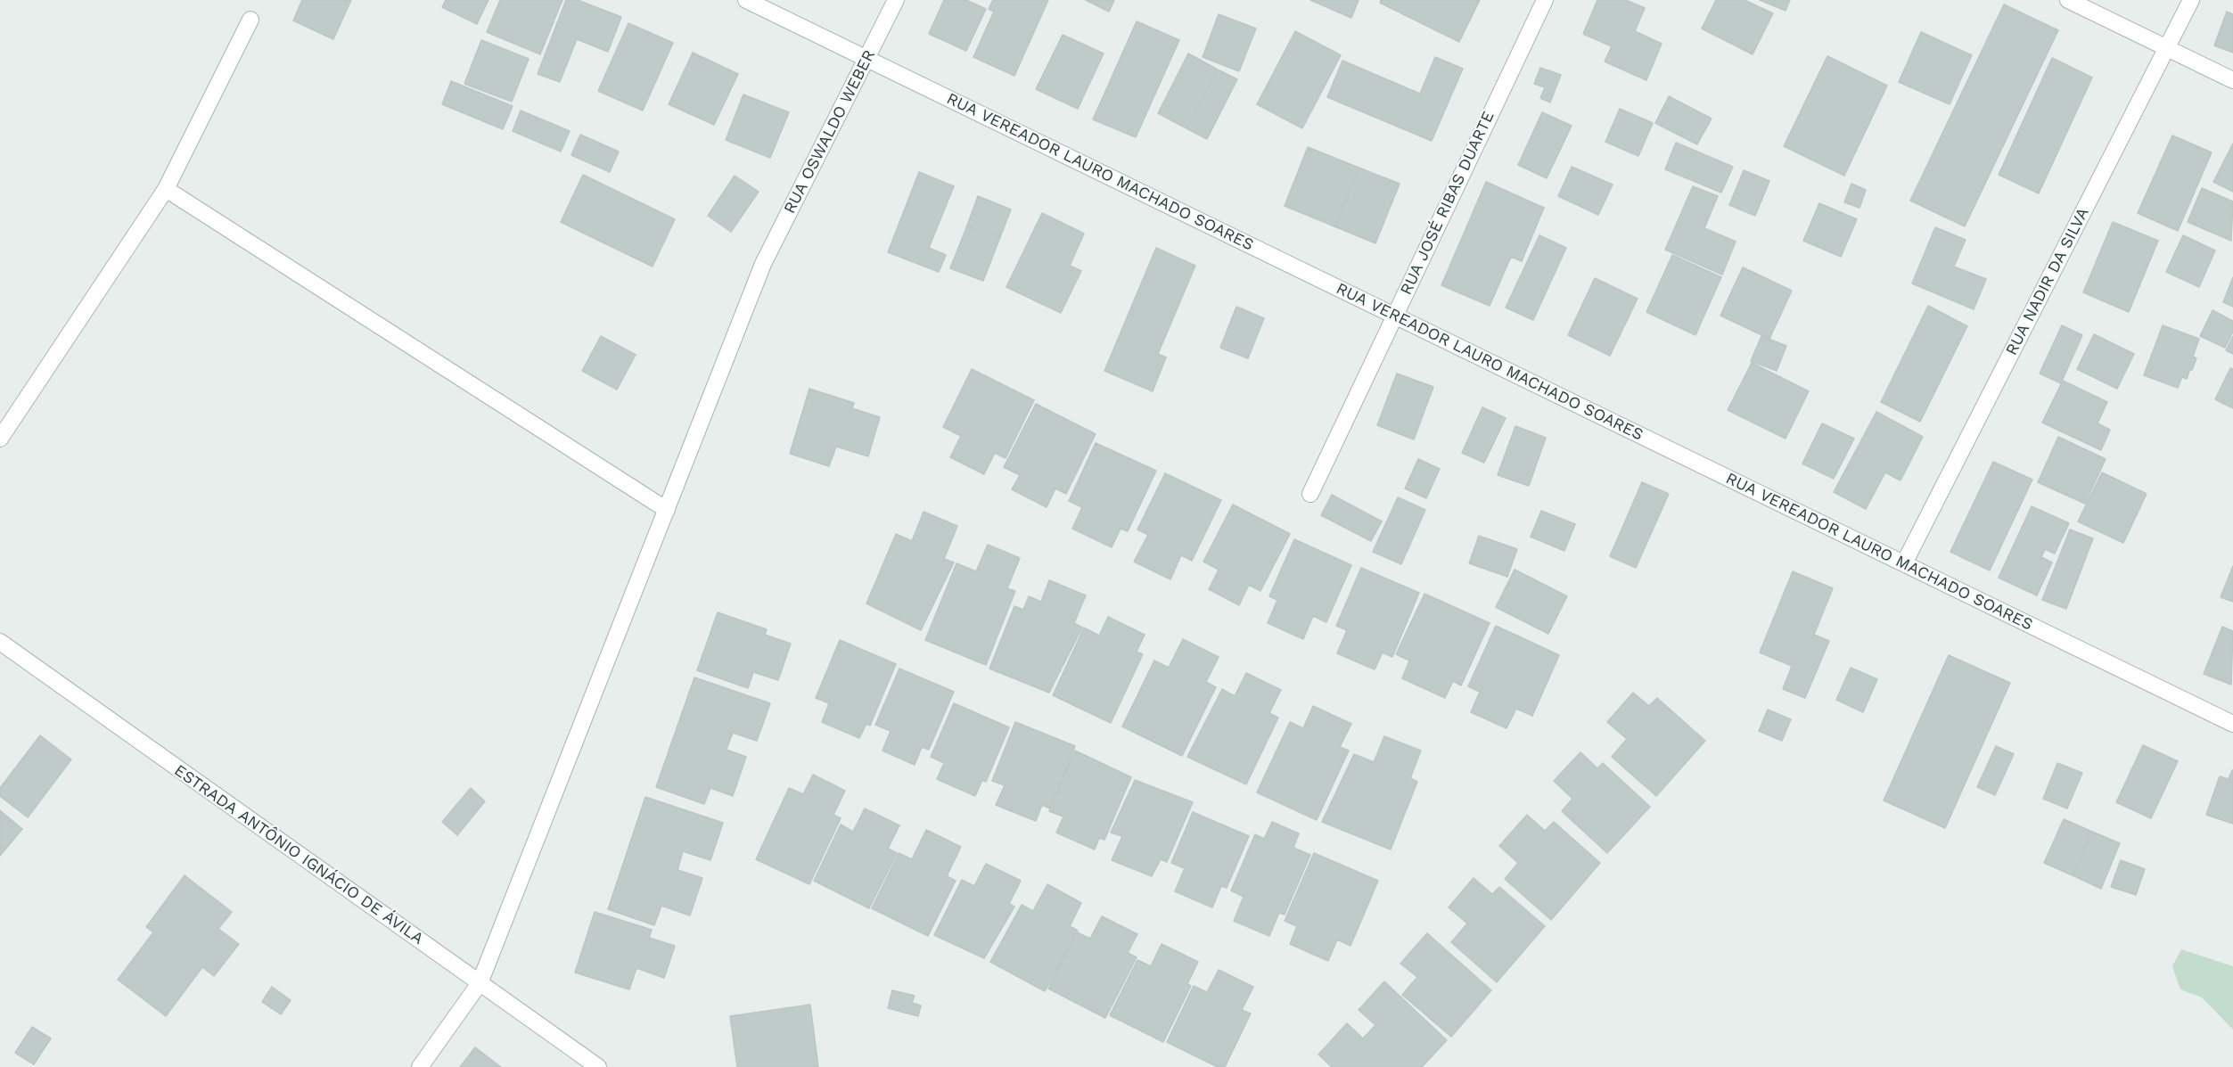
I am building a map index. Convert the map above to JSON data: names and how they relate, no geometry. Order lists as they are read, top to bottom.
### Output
{
  "streets": {
    "street": [
      "RUA OSWALDO WEBER",
      "RUA VEREADOR LAURO MACHADO SOARES",
      "RUA JOSÉ RIBAS DUARTE",
      "RUA NADIR DA SILVA",
      "ESTRADA ANTÔNIO IGNÁCIO DE ÁVILA"
    ]
  },
  "crossings": [
    ["RUA OSWALDO WEBER", "RUA VEREADOR LAURO MACHADO SOARES"],
    ["RUA OSWALDO WEBER", "ESTRADA ANTÔNIO IGNÁCIO DE ÁVILA"],
    ["RUA VEREADOR LAURO MACHADO SOARES", "RUA JOSÉ RIBAS DUARTE"],
    ["RUA VEREADOR LAURO MACHADO SOARES", "RUA NADIR DA SILVA"]
  ]
}
